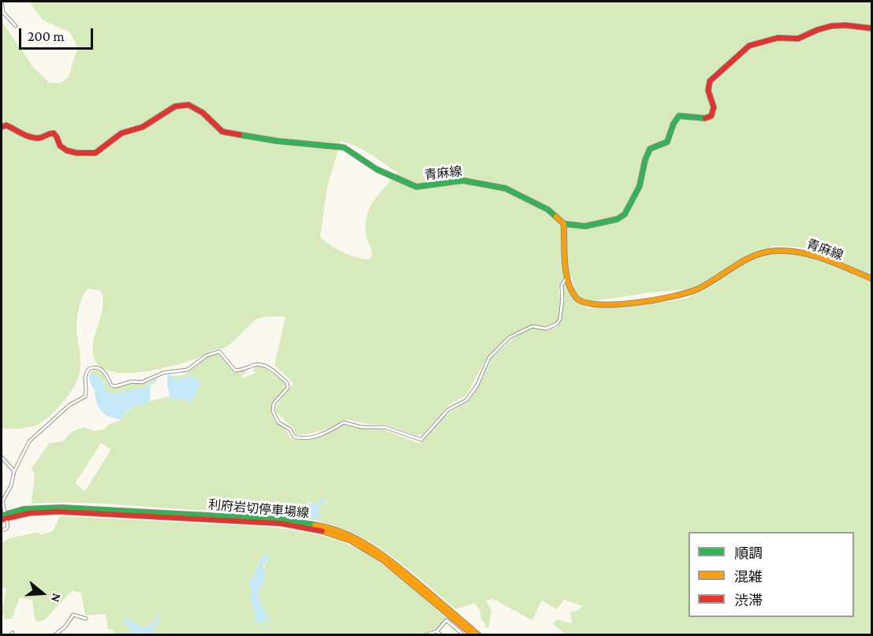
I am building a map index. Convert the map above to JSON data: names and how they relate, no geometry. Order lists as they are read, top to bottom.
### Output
{
  "streets": {
    "street": ["青麻線", "利府岩切停車場線"]
  },
  "legend": ["順調", "混雑", "渋滞"],
  "scale_bar": "200 m",
  "north": "right"
}
